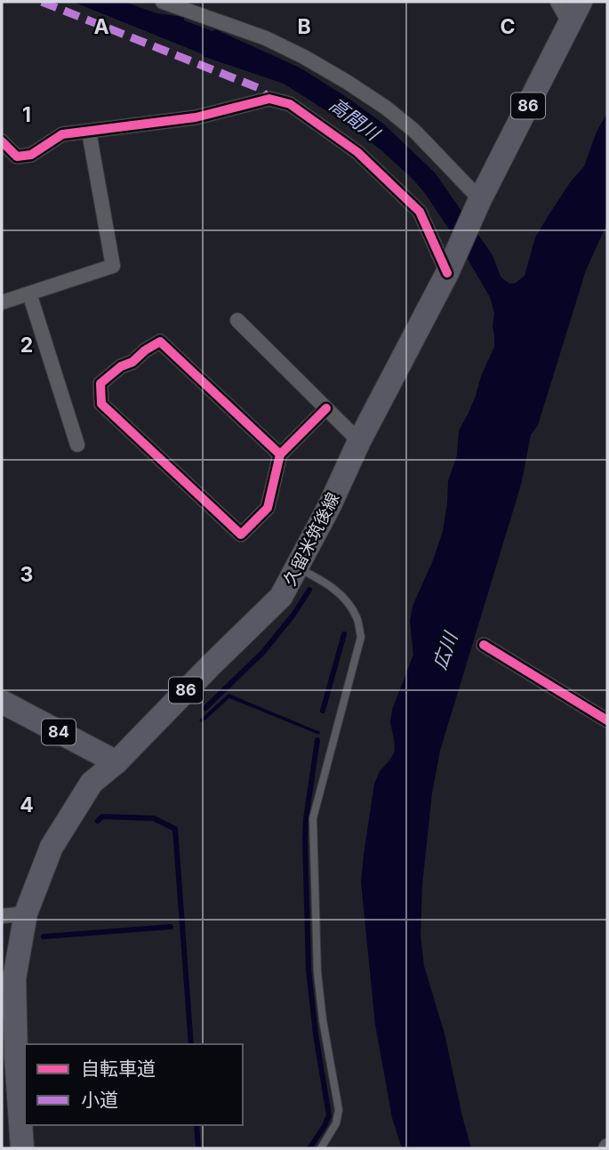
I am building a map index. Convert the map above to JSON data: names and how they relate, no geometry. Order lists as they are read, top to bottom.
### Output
{
  "streets": {
    "main road": ["86", "久留米筑後線", "84"]
  },
  "crossings": [
    ["久留米筑後線", "84"]
  ],
  "water": ["高間川", "広川"],
  "legend": ["自転車道", "小道"],
  "grid": {
    "columns": ["A", "B", "C"],
    "rows": [
      "1",
      "2",
      "3",
      "4"
    ]
  }
}
